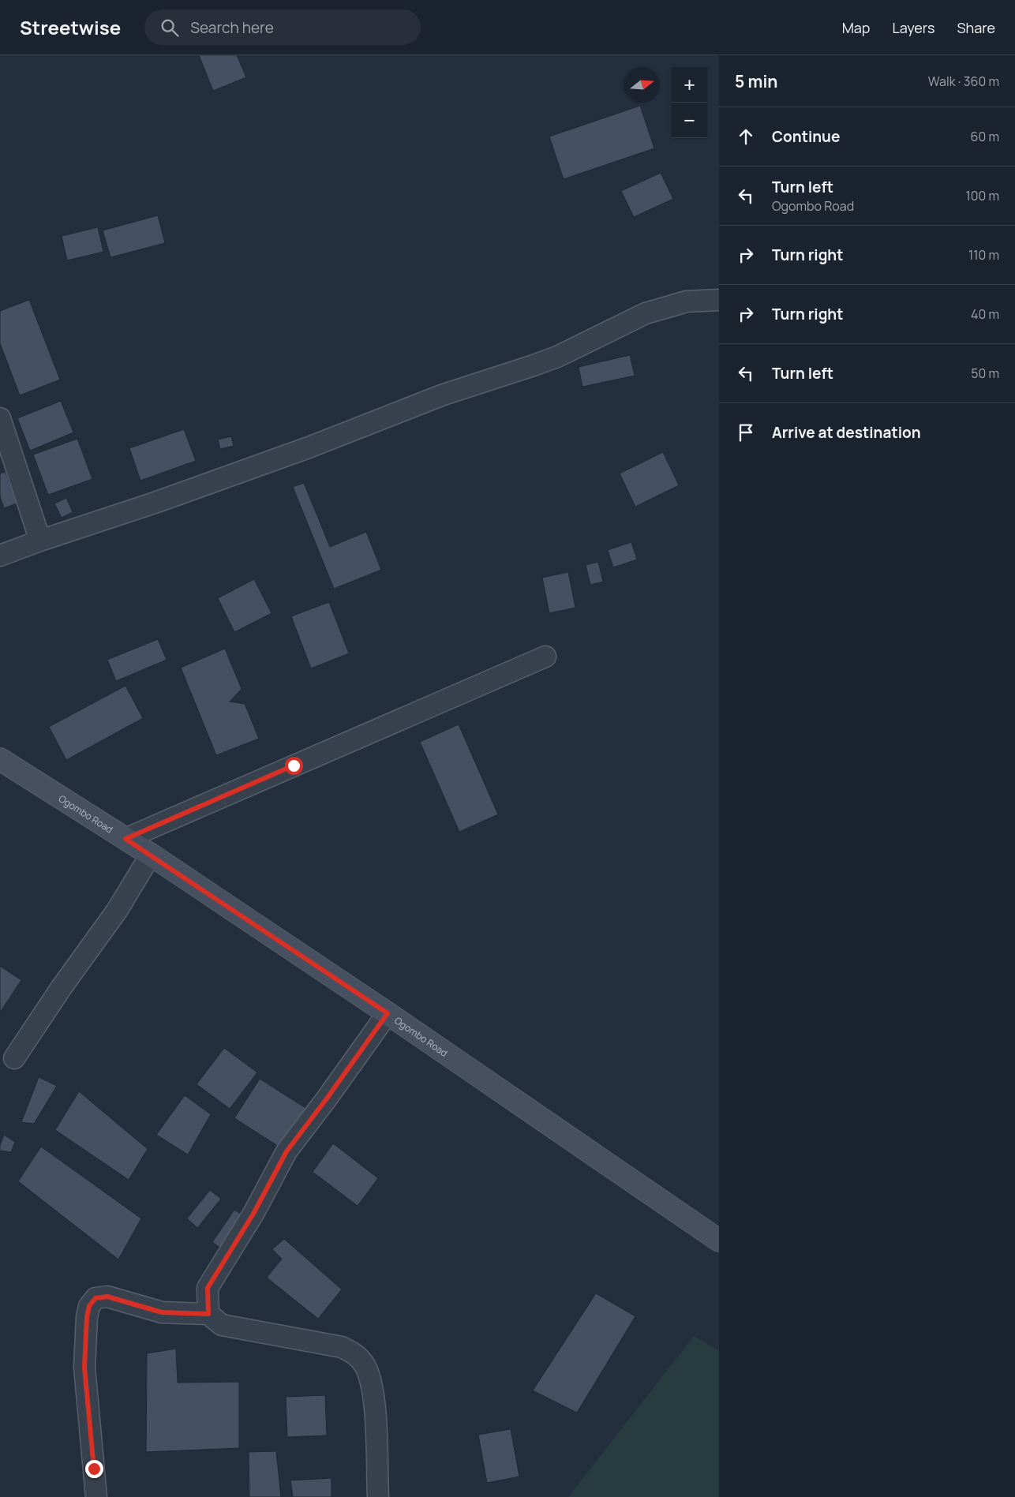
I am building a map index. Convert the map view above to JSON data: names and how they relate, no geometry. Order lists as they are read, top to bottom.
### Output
{
  "streets": {
    "main road": ["Ogombo Road"]
  },
  "north": "right",
  "page": {
    "header": "Streetwise",
    "search": "Search here",
    "nav": ["Map", "Layers", "Share"],
    "heading": ["5 min", "Walk · 360 m"],
    "map_buttons": ["+", "−"],
    "list": [
      ["Continue", "60 m"],
      ["Turn left", "Ogombo Road", "100 m"],
      ["Turn right", "110 m"],
      ["Turn right", "40 m"],
      ["Turn left", "50 m"],
      "Arrive at destination"
    ]
  }
}
